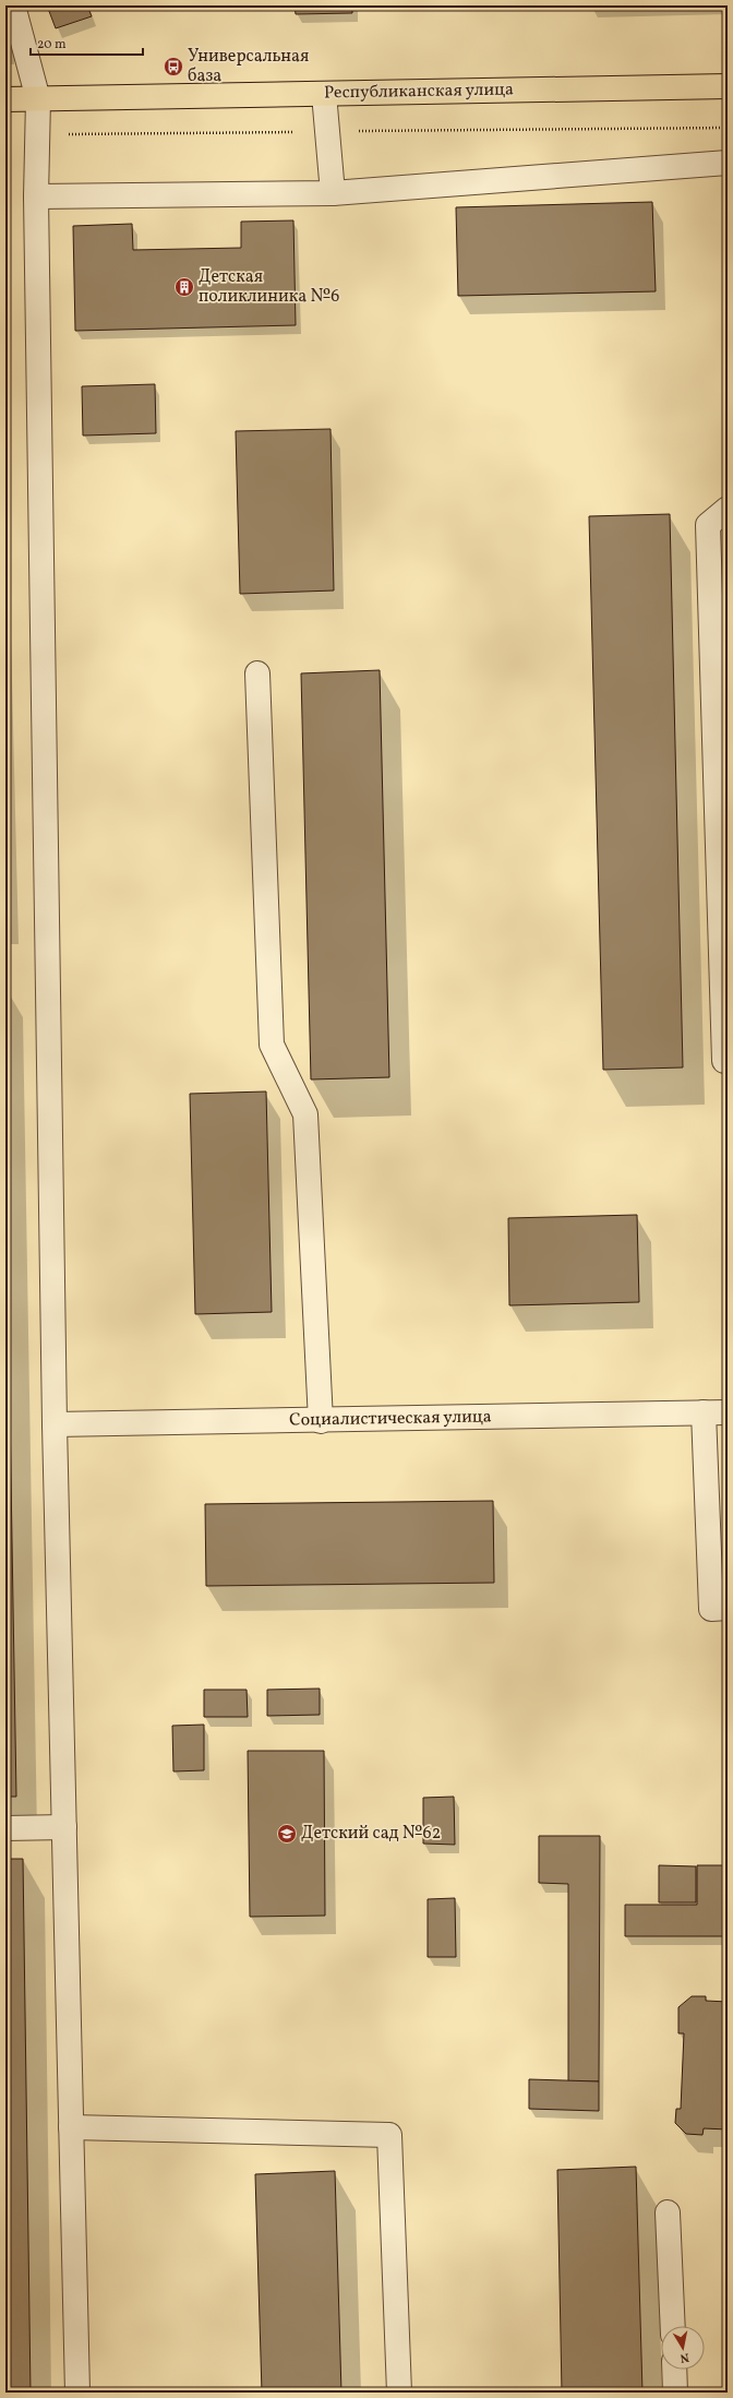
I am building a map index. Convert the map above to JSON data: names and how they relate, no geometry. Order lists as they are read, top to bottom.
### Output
{
  "streets": {
    "main road": ["Республиканская улица"],
    "street": ["Социалистическая улица"]
  },
  "places": {
    "bus stop": ["Универсальная база"],
    "building": ["Детская поликлиника №6"],
    "school or university": ["Детский сад №62"]
  },
  "scale_bar": "20 m",
  "north": "bottom"
}
